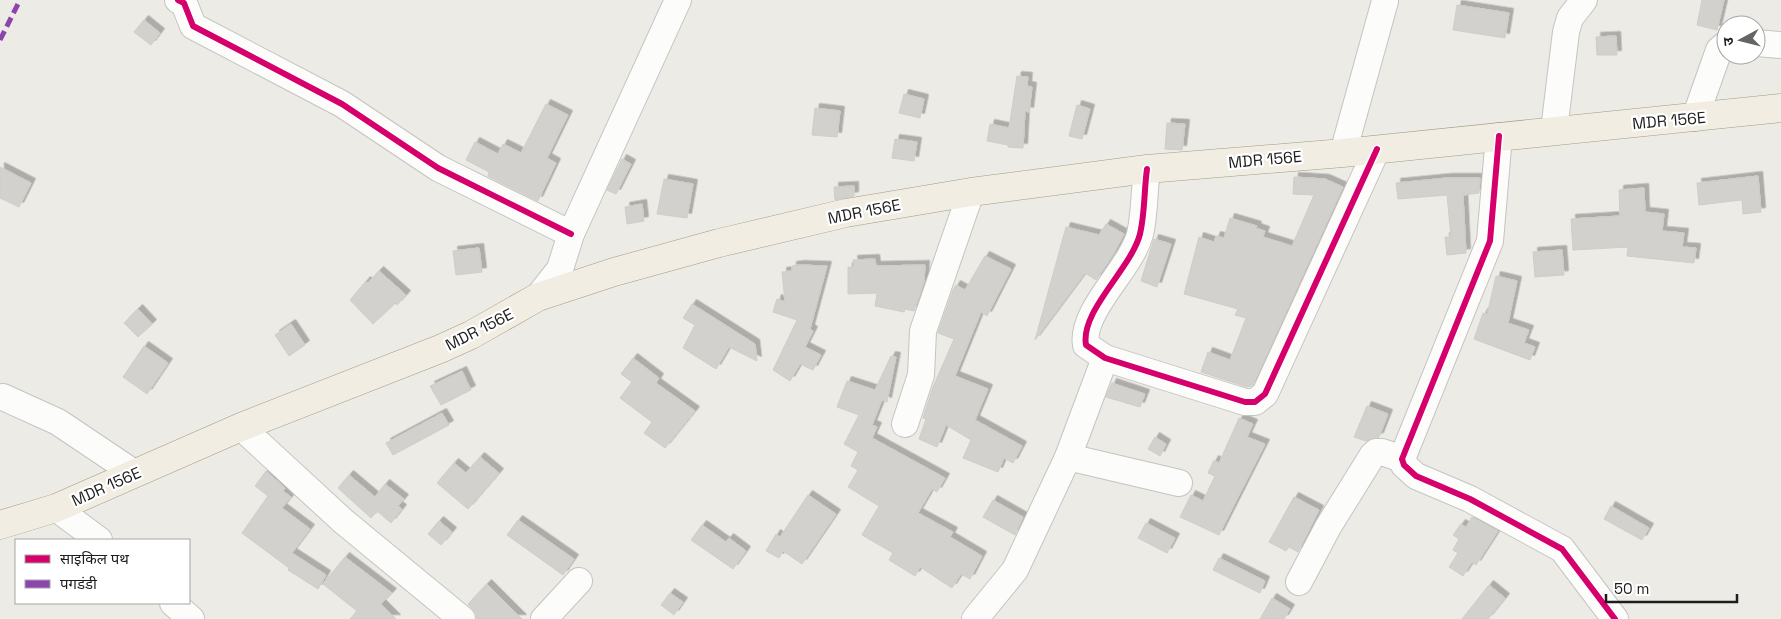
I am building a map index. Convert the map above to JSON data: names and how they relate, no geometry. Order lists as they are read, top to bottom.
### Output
{
  "streets": {
    "main road": ["MDR 156E"]
  },
  "legend": ["साइकिल पथ", "पगडंडी"],
  "scale_bar": "50 m",
  "north": "left"
}
